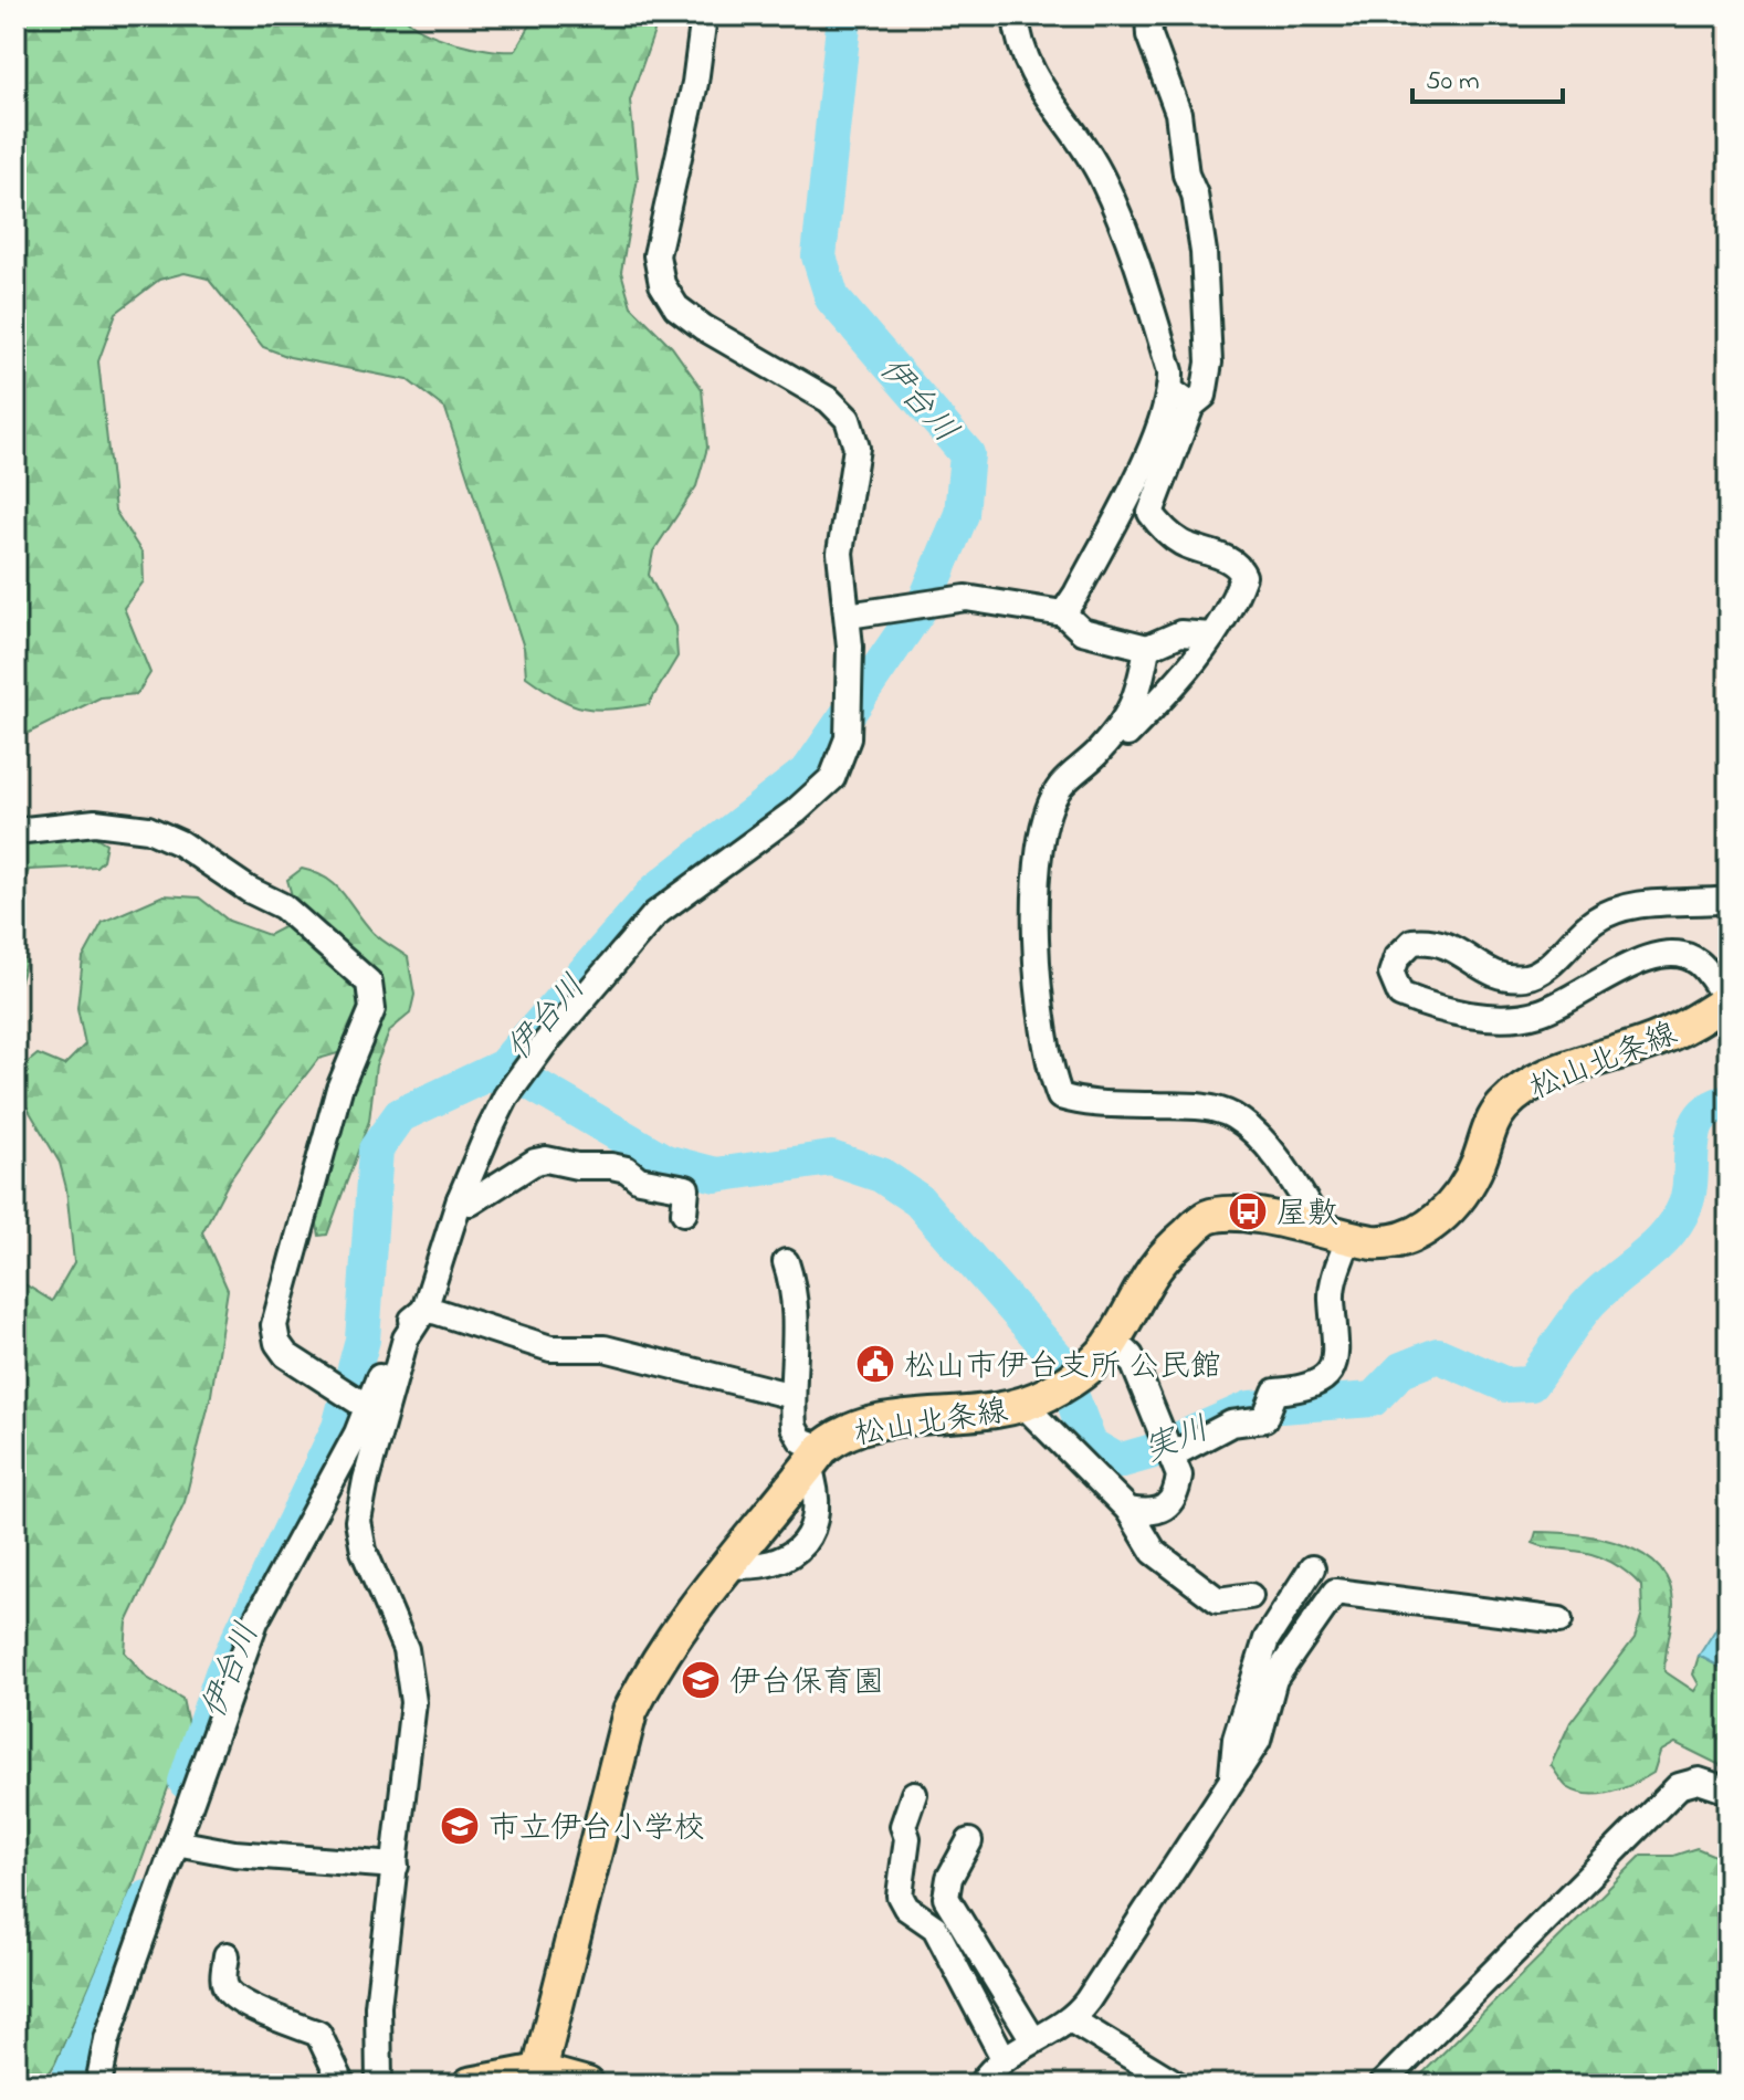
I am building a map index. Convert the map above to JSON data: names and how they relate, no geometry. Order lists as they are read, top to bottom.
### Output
{
  "streets": {
    "main road": ["松山北条線"]
  },
  "water": ["伊台川", "実川"],
  "places": {
    "bus stop": ["屋敷"],
    "public building": ["松山市伊台支所 公民館"],
    "school or university": ["伊台保育園", "市立伊台小学校"]
  },
  "scale_bar": "50 m"
}
